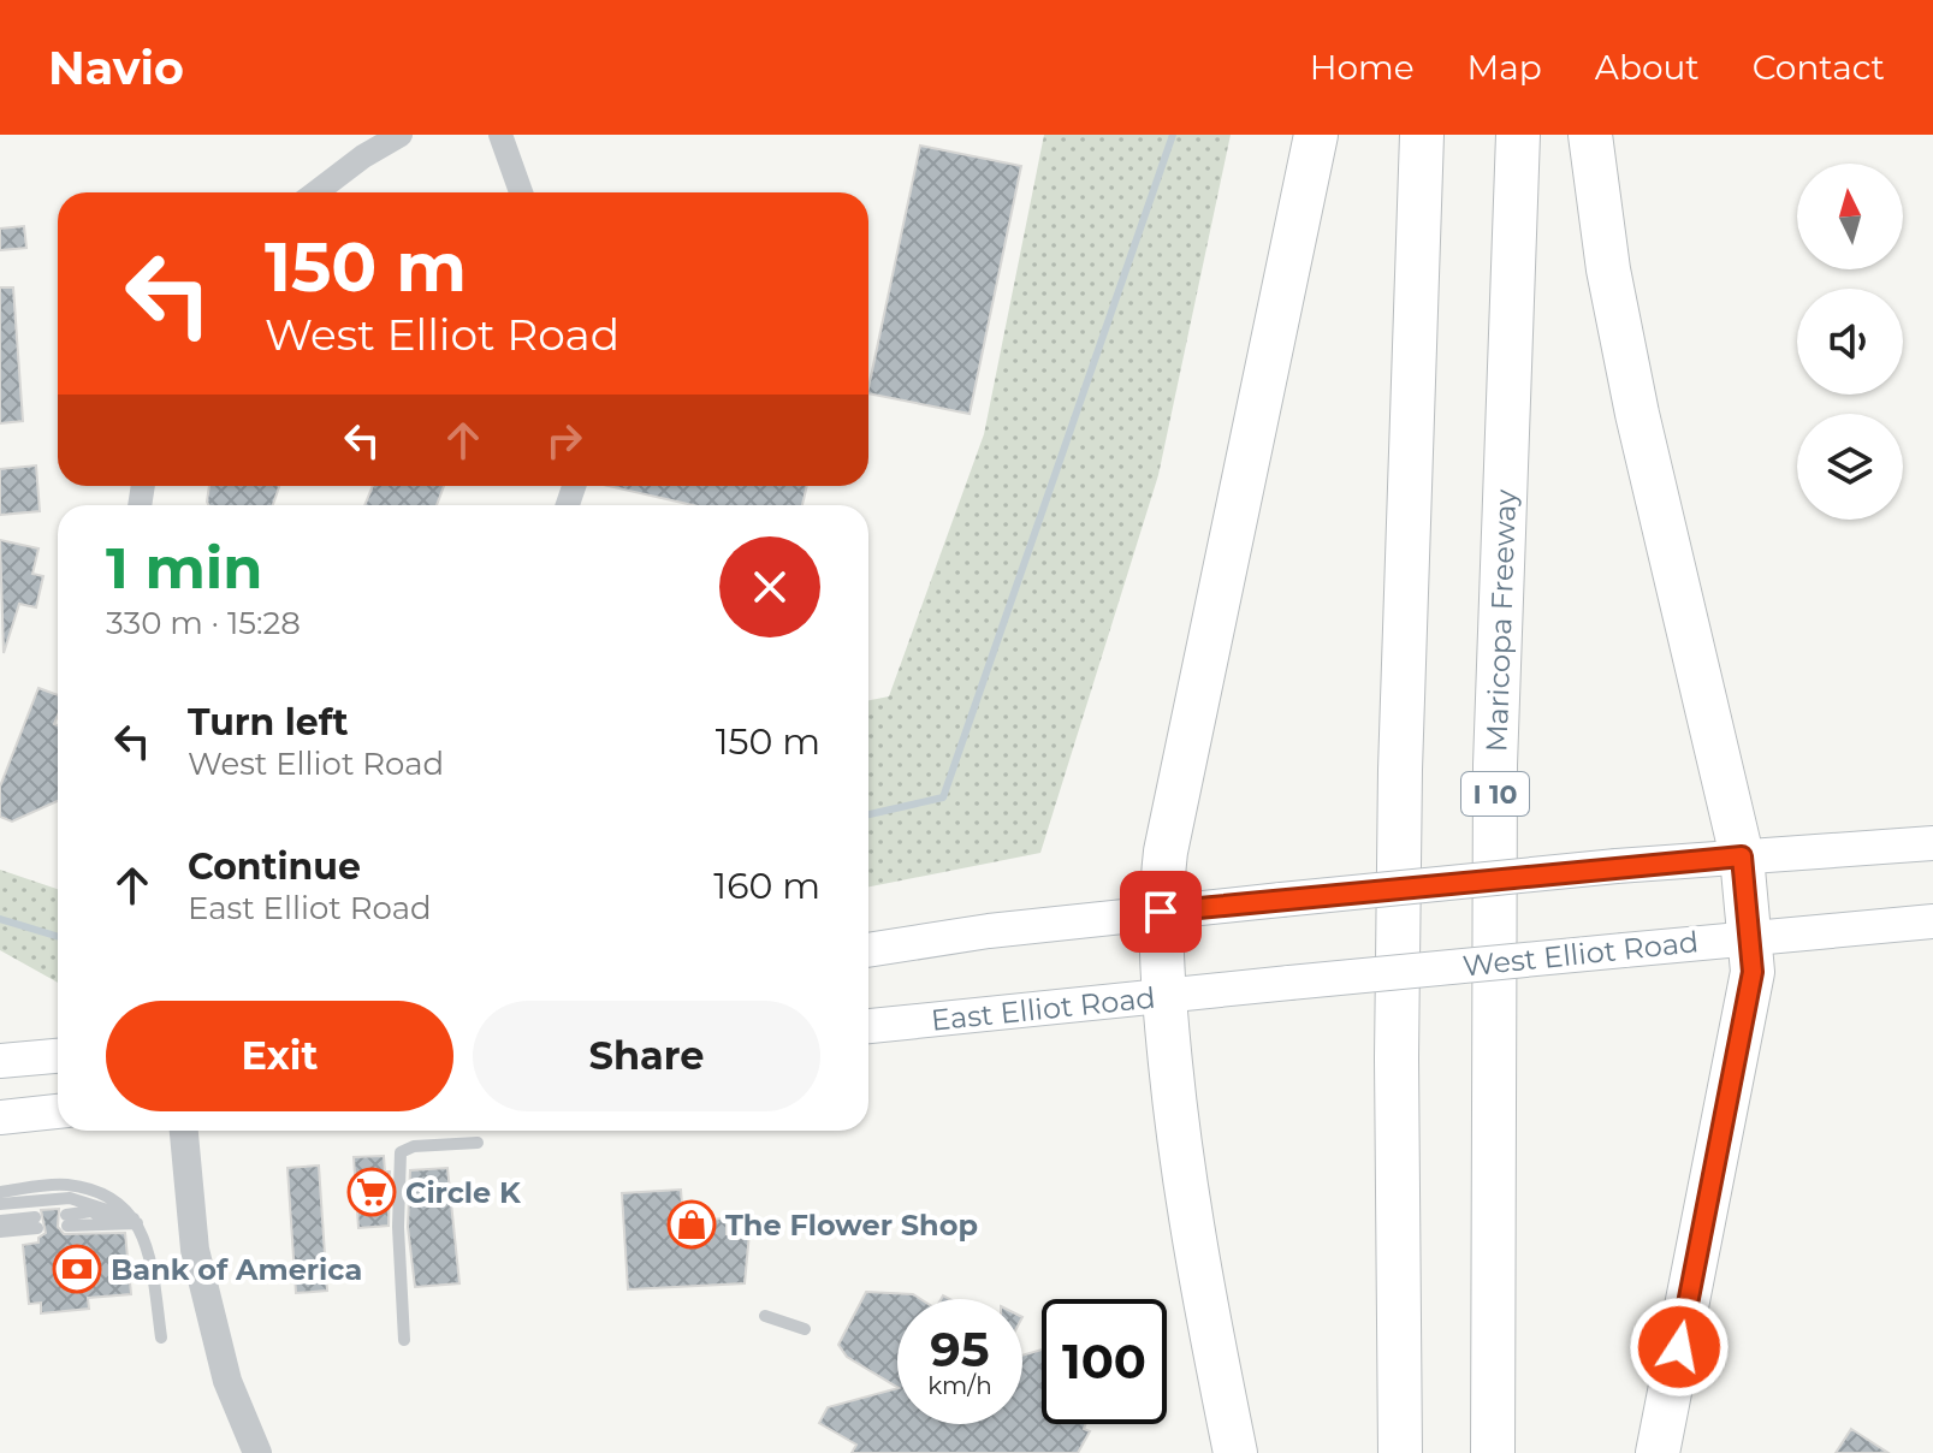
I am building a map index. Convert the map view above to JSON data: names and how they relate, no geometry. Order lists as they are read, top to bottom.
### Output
{
  "streets": {
    "highway": ["Maricopa Freeway", "I 10"],
    "main road": ["West Elliot Road", "East Elliot Road"]
  },
  "crossings": [
    ["West Elliot Road", "East Elliot Road"]
  ],
  "places": {
    "supermarket": ["Circle K"],
    "shop": ["The Flower Shop"],
    "bank": ["Bank of America"]
  },
  "north": "top",
  "page": {
    "header": "Navio",
    "nav": [
      "Home",
      "Map",
      "About",
      "Contact"
    ],
    "turn": ["150 m", "West Elliot Road"],
    "heading": ["1 min", "330 m · 15:28"],
    "list": [
      {
        "name": "Turn left",
        "note": "West Elliot Road",
        "value": "150 m"
      },
      {
        "name": "Continue",
        "note": "East Elliot Road",
        "value": "160 m"
      }
    ],
    "buttons": ["Exit", "Share"],
    "speed": "95 km/h",
    "limit": "100"
  }
}
